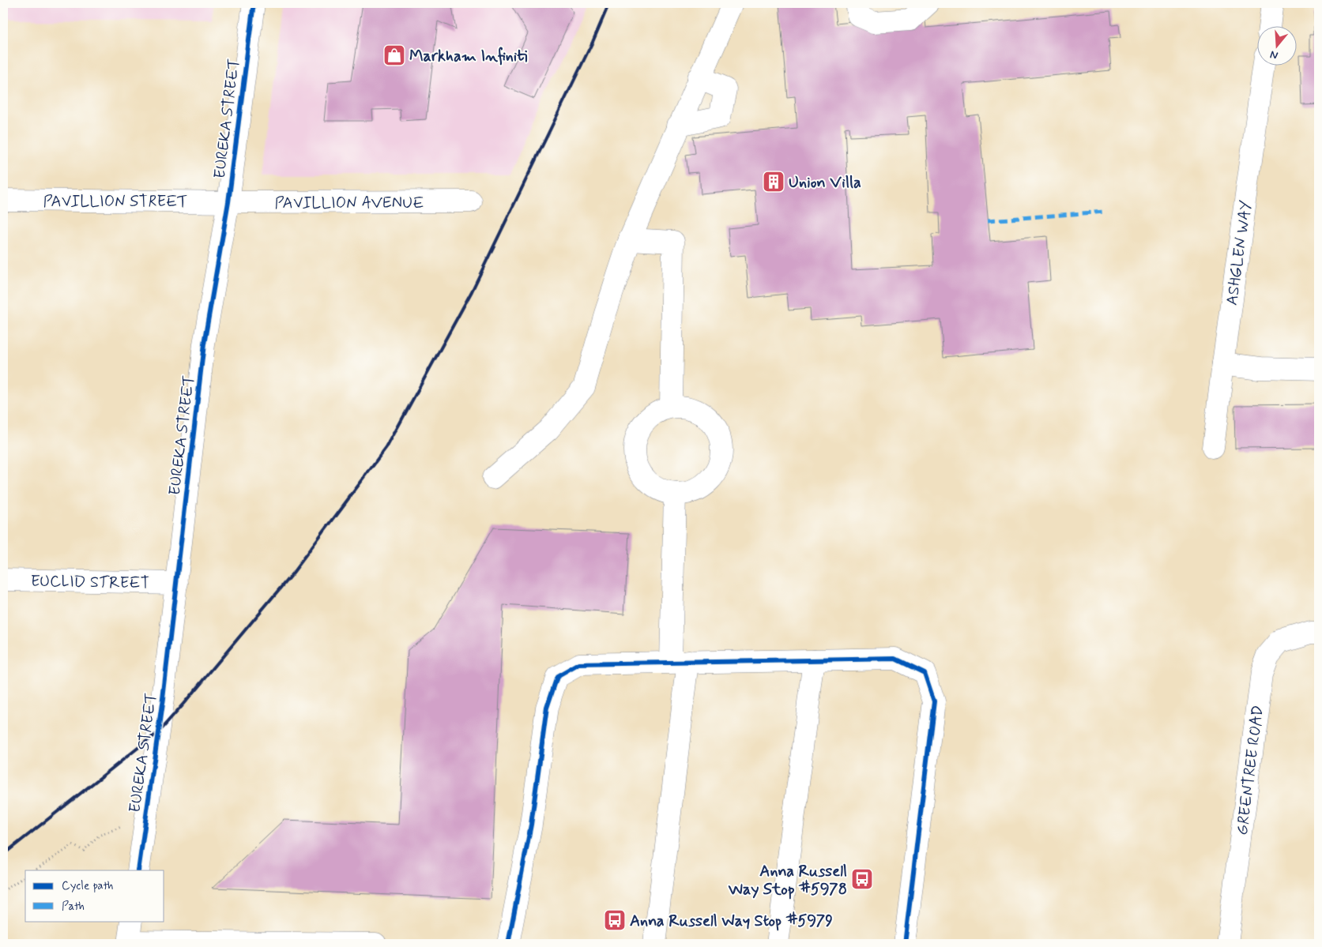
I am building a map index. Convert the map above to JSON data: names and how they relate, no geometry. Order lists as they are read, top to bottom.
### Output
{
  "streets": {
    "street": [
      "EUREKA STREET",
      "PAVILLION STREET",
      "PAVILLION AVENUE",
      "ASHGLEN WAY",
      "EUCLID STREET",
      "GREENTREE ROAD"
    ]
  },
  "crossings": [
    ["EUREKA STREET", "PAVILLION STREET"],
    ["EUREKA STREET", "PAVILLION AVENUE"],
    ["EUREKA STREET", "EUCLID STREET"],
    ["PAVILLION STREET", "PAVILLION AVENUE"]
  ],
  "places": {
    "shop": ["Markham Infiniti"],
    "building": ["Union Villa"],
    "bus stop": ["Anna Russell Way Stop #5978", "Anna Russell Way Stop #5979"]
  },
  "legend": ["Cycle path", "Path"],
  "north": "bottom"
}
